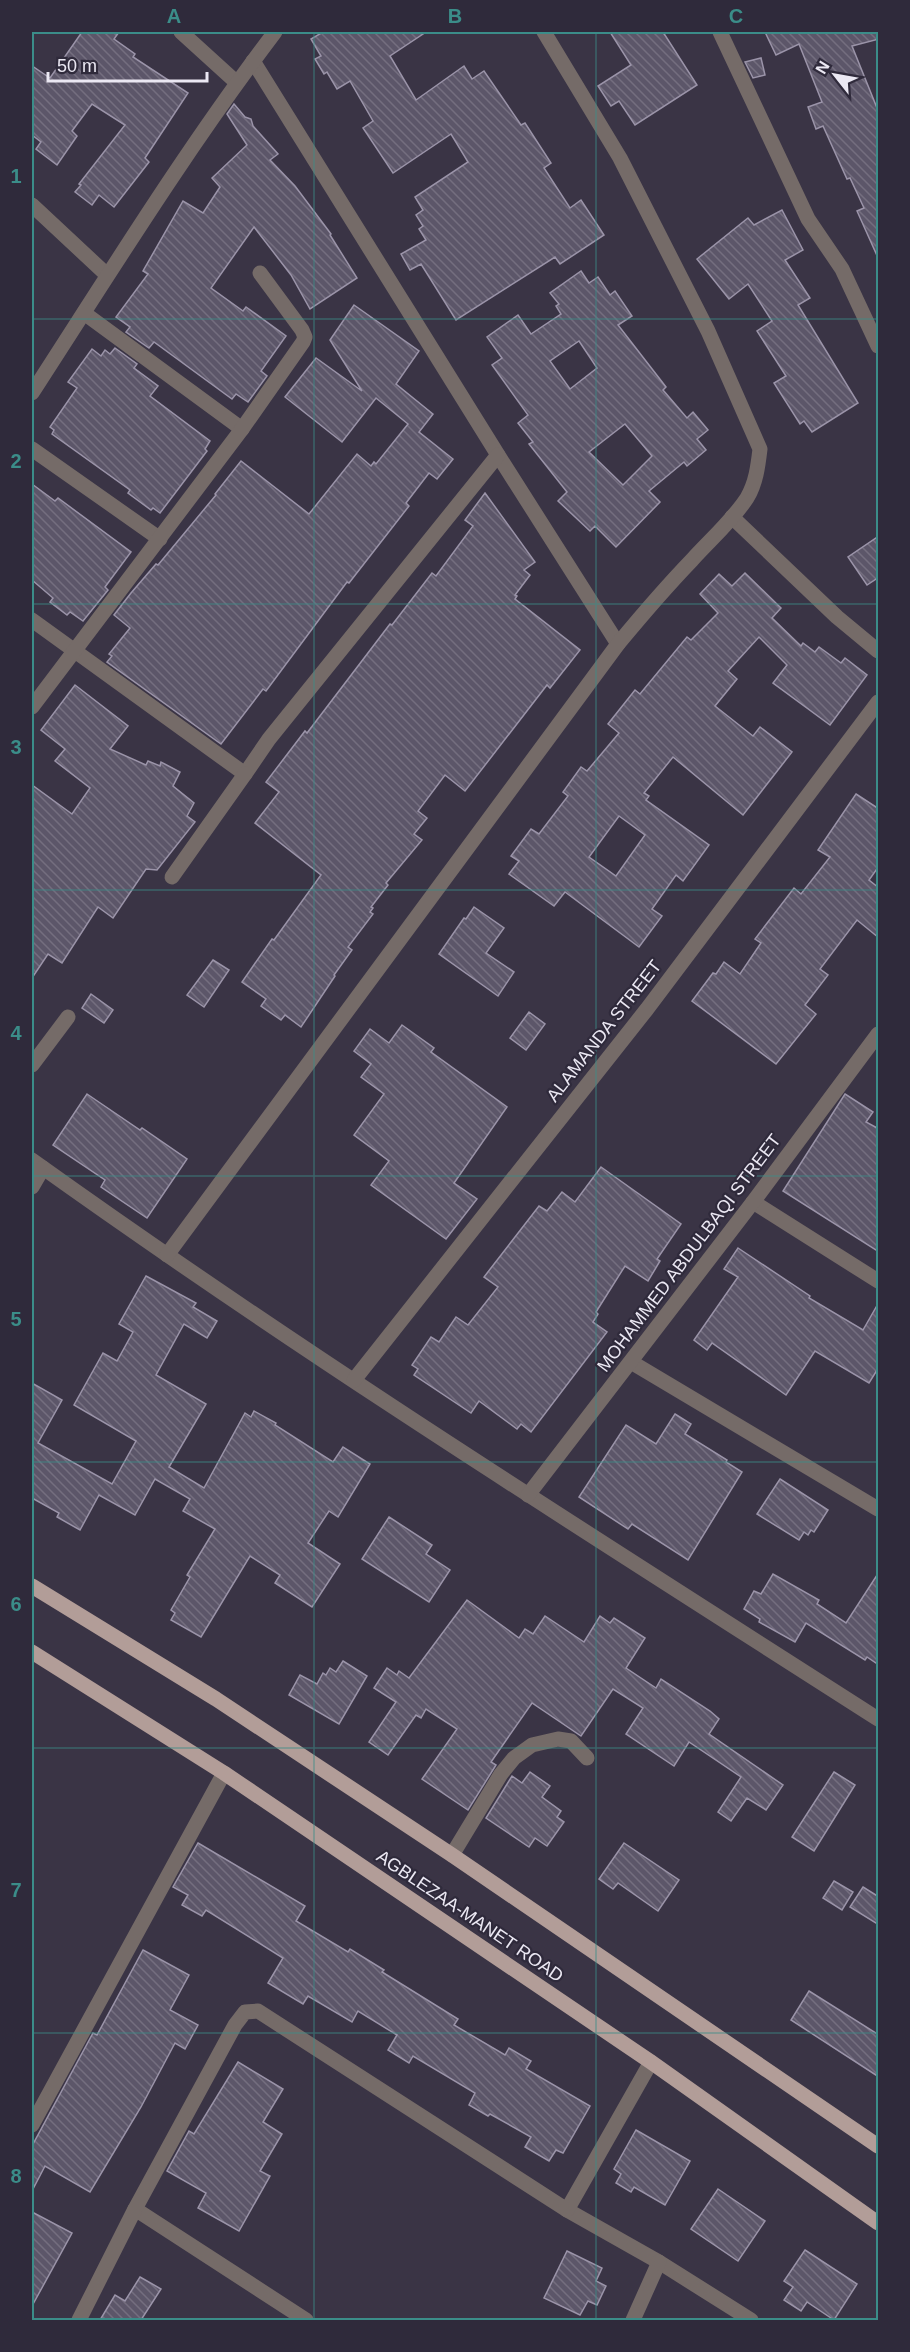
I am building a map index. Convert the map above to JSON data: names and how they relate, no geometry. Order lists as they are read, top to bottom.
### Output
{
  "streets": {
    "main road": ["AGBLEZAA-MANET ROAD"],
    "street": ["ALAMANDA STREET", "MOHAMMED ABDULBAQI STREET"]
  },
  "scale_bar": "50 m",
  "north": "top left",
  "grid": {
    "columns": ["A", "B", "C"],
    "rows": [
      "1",
      "2",
      "3",
      "4",
      "5",
      "6",
      "7",
      "8"
    ]
  }
}
